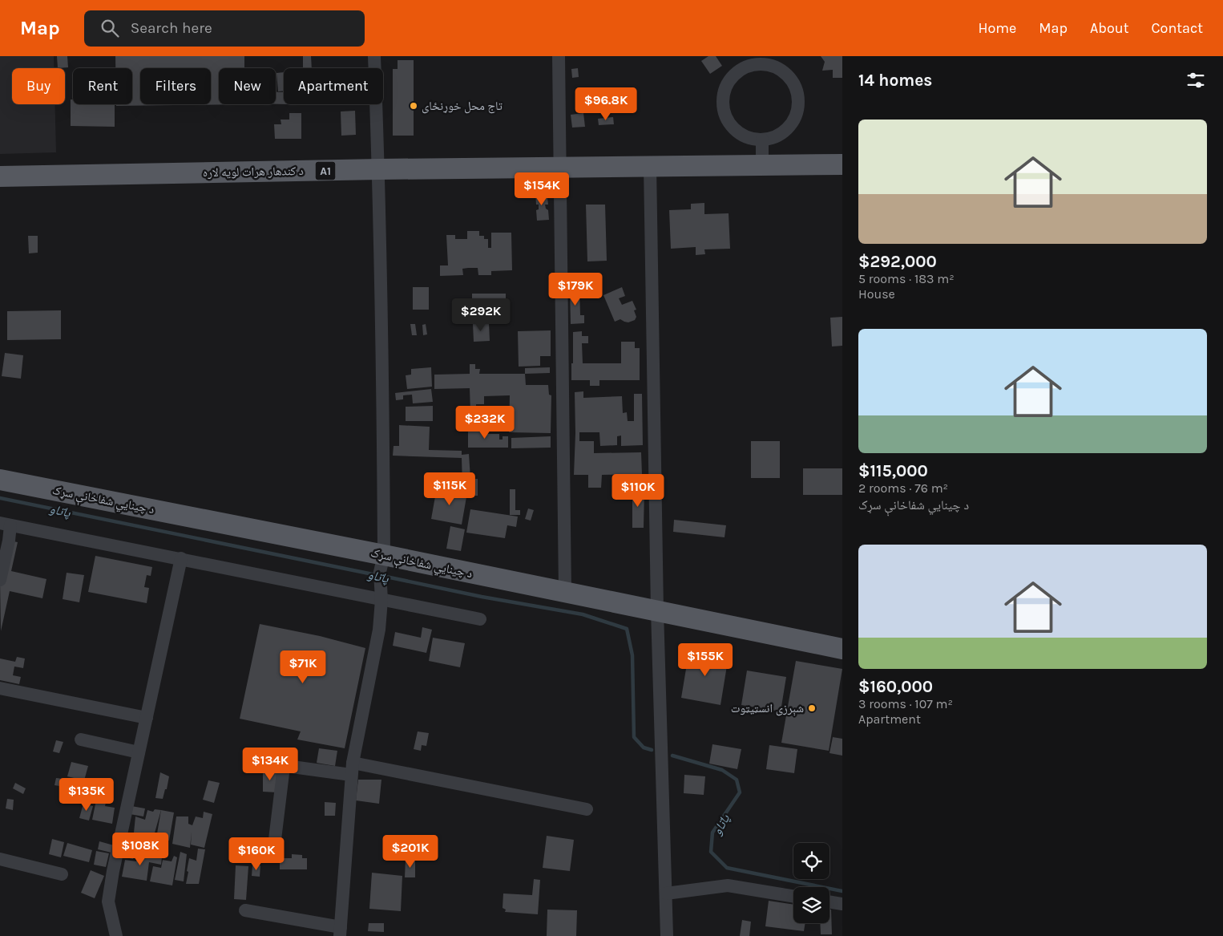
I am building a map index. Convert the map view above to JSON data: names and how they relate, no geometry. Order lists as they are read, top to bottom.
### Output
{
  "streets": {
    "main road": ["A1", "د کندهار هرات لویه لاره", "د چينايي شفاخانې سړک"]
  },
  "water": ["پاتاو"],
  "places": ["تاج محل خوړنځای", "شېرزی انسټيټوت"],
  "page": {
    "header": "Map",
    "search": "Search here",
    "nav": [
      "Home",
      "Map",
      "About",
      "Contact"
    ],
    "heading": "14 homes",
    "chip": [
      "Buy",
      "Rent",
      "Filters",
      "New",
      "Apartment"
    ],
    "price": [
      "$96.8K",
      "$154K",
      "$179K",
      "$292K",
      "$232K",
      "$115K",
      "$110K",
      "$155K",
      "$71K",
      "$134K",
      "$135K",
      "$108K",
      "$201K",
      "$160K"
    ],
    "list": [
      {
        "name": "$292,000",
        "note": "5 rooms · 183 m² · House"
      },
      {
        "name": "$115,000",
        "note": "2 rooms · 76 m² · د چينايي شفاخانې سړک"
      },
      {
        "name": "$160,000",
        "note": "3 rooms · 107 m² · Apartment"
      }
    ]
  }
}
